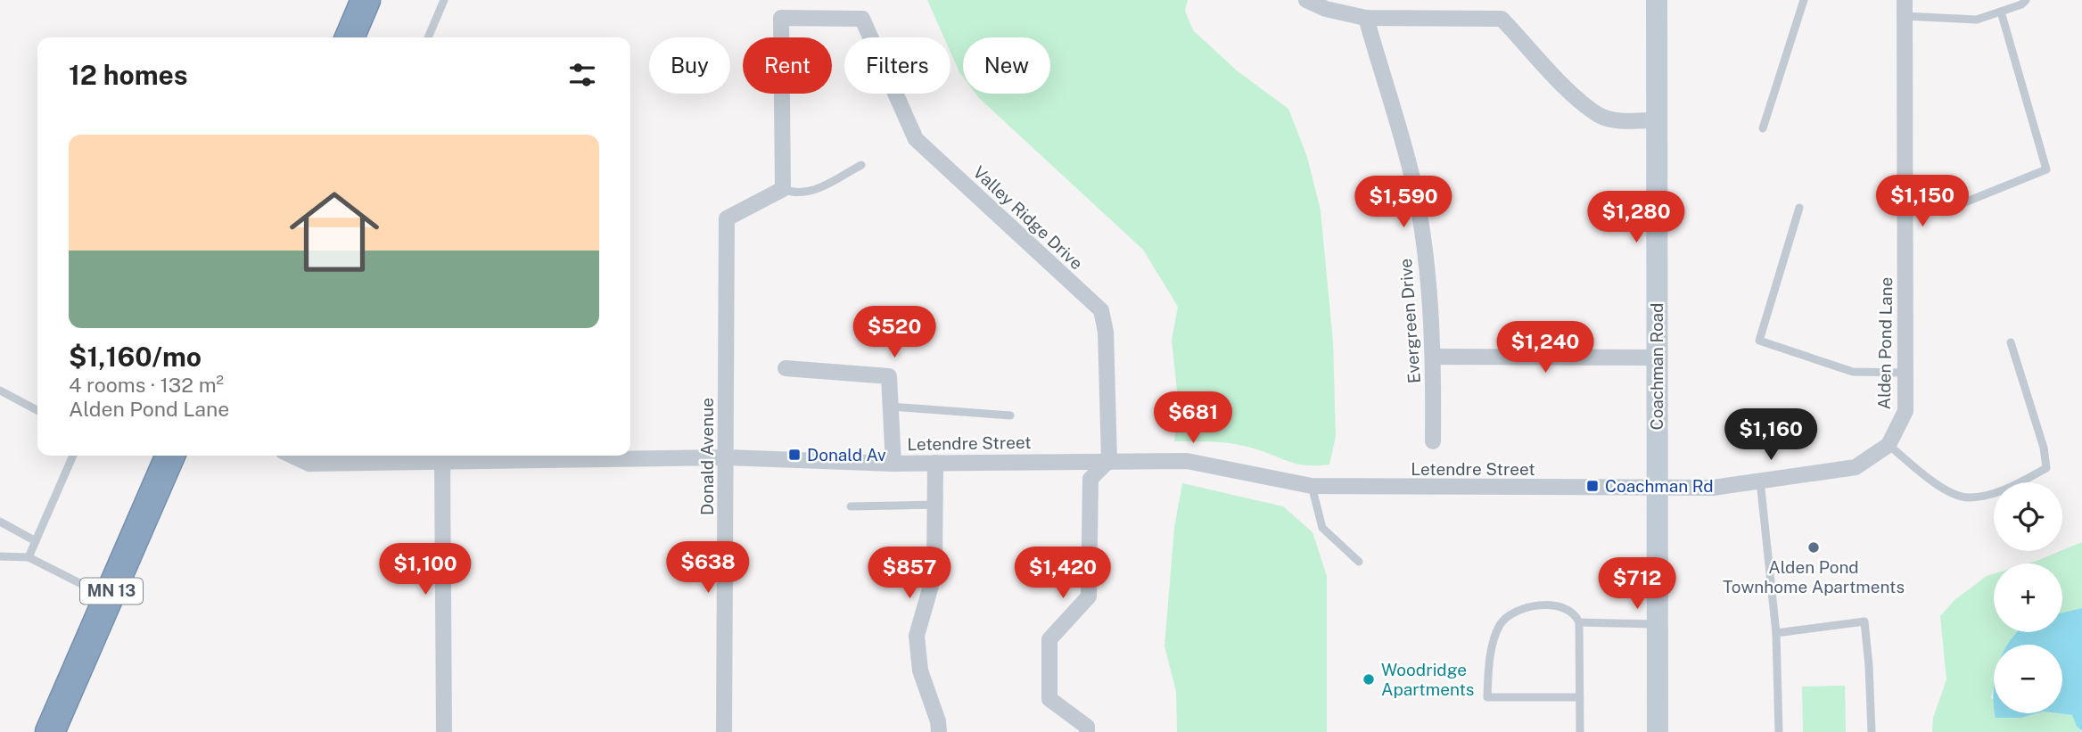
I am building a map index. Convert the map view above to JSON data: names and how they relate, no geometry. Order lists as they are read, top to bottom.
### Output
{
  "streets": {
    "highway": ["MN 13"],
    "street": [
      "Valley Ridge Drive",
      "Evergreen Drive",
      "Alden Pond Lane",
      "Coachman Road",
      "Letendre Street",
      "Donald Avenue"
    ]
  },
  "crossings": [
    ["Valley Ridge Drive", "Letendre Street"],
    ["Valley Ridge Drive", "Donald Avenue"],
    ["Alden Pond Lane", "Coachman Road"],
    ["Alden Pond Lane", "Letendre Street"],
    ["Coachman Road", "Letendre Street"],
    ["Letendre Street", "Donald Avenue"]
  ],
  "places": {
    "transit": ["Donald Av", "Coachman Rd"],
    "other": ["Alden Pond Townhome Apartments", "Woodridge Apartments"]
  },
  "page": {
    "chip": [
      "Buy",
      "Rent",
      "Filters",
      "New"
    ],
    "heading": "12 homes",
    "list": [
      {
        "name": "$1,160/mo",
        "note": "4 rooms · 132 m² · Alden Pond Lane"
      }
    ],
    "price": [
      "$1,150",
      "$1,590",
      "$1,280",
      "$520",
      "$1,240",
      "$681",
      "$1,160",
      "$638",
      "$1,100",
      "$857",
      "$1,420",
      "$712"
    ],
    "map_buttons": ["+", "−"]
  }
}
